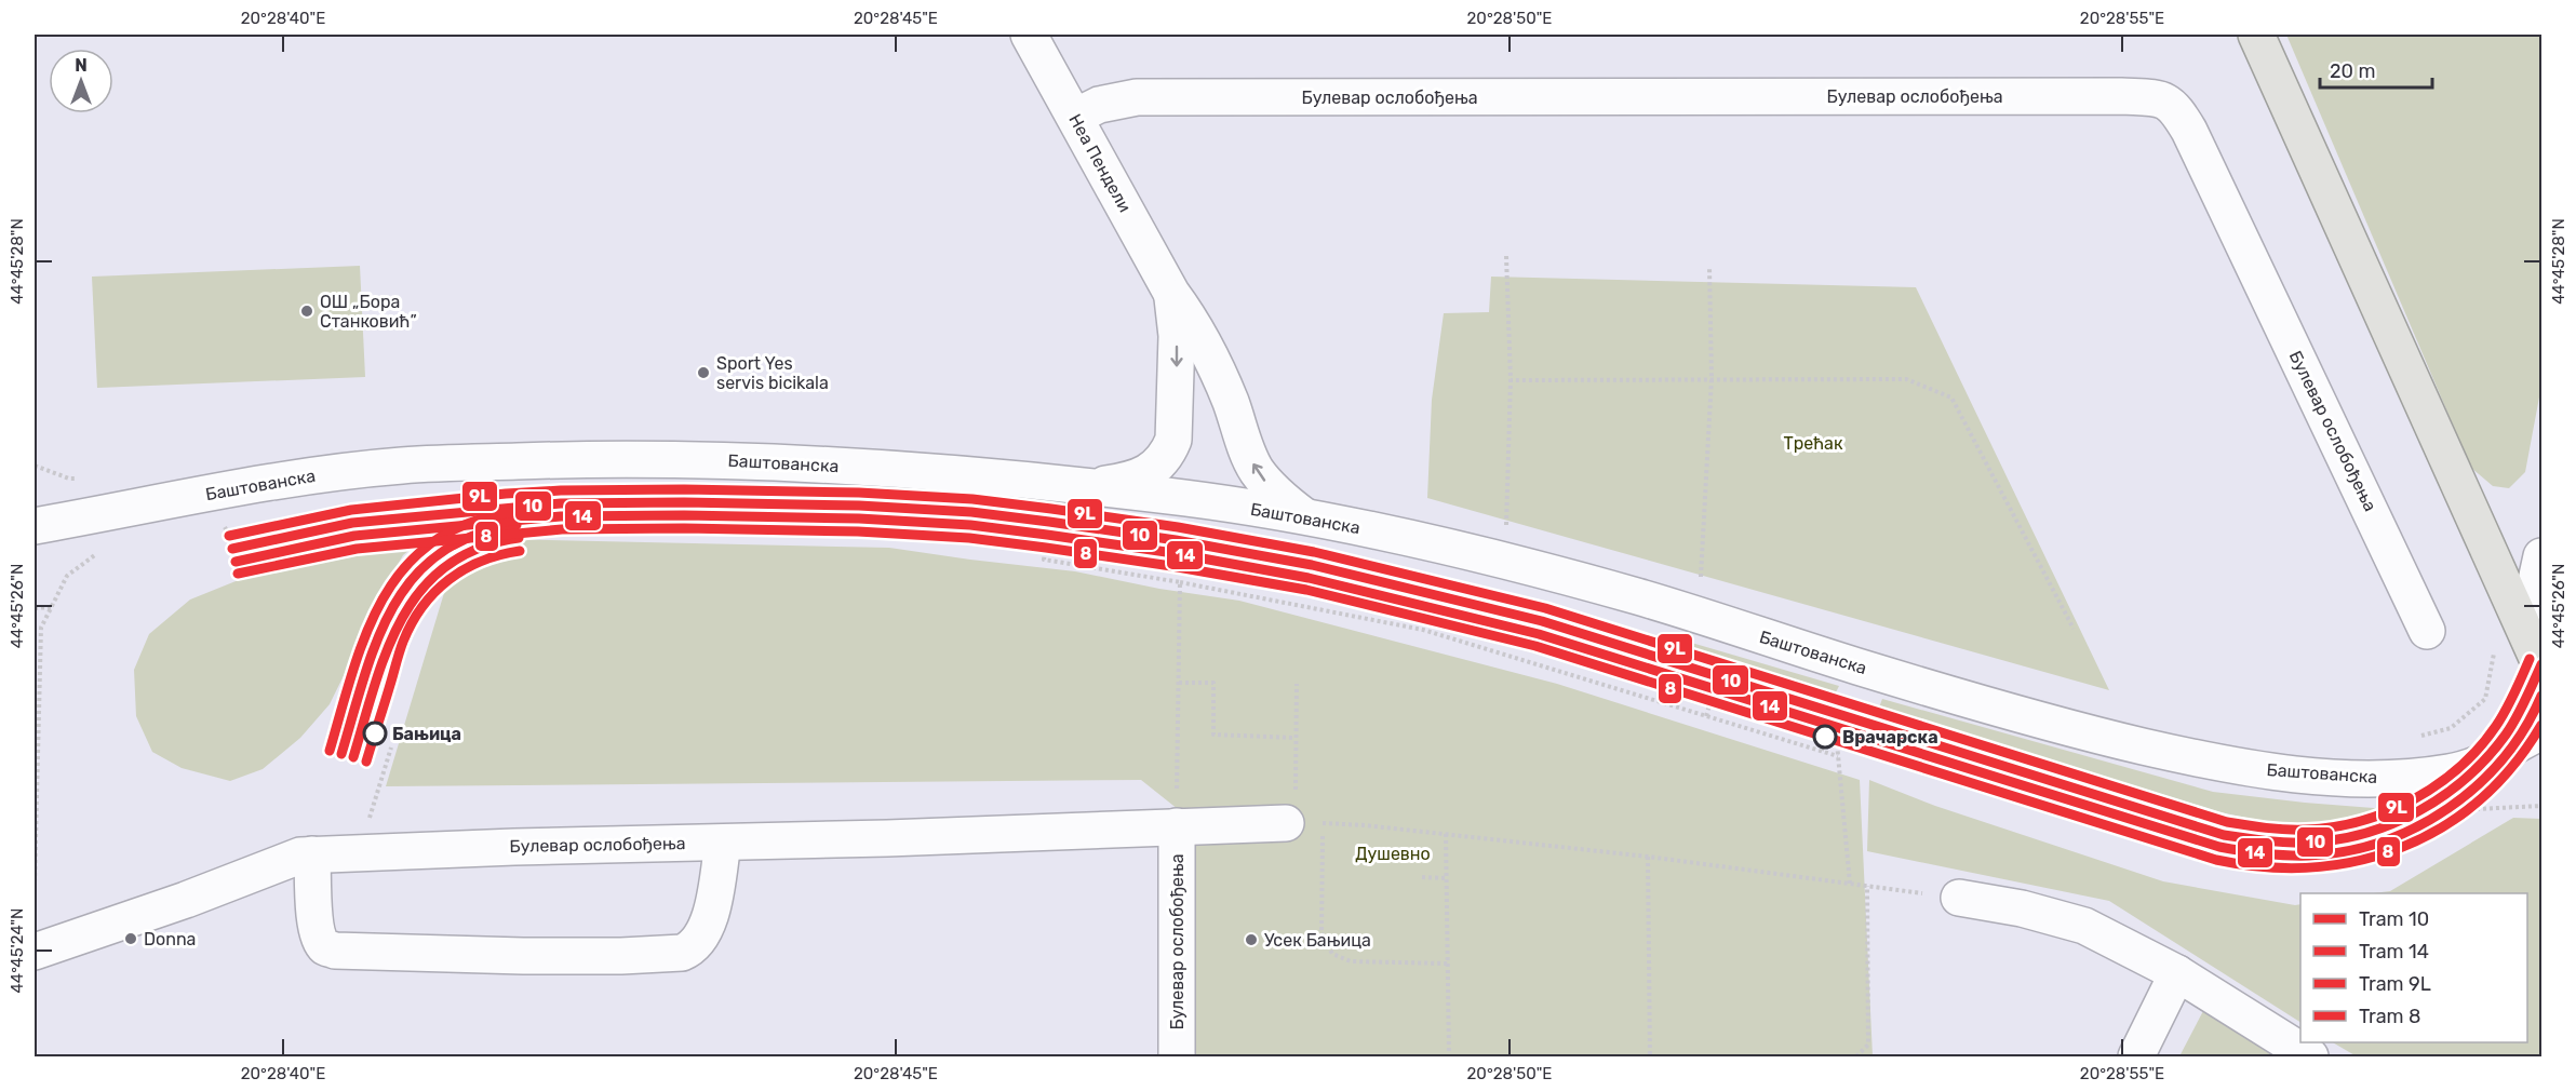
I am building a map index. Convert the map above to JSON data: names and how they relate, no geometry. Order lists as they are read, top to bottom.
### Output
{
  "streets": {
    "street": ["Булевар ослобођења", "Неа Пендели", "Баштованска"]
  },
  "crossings": [
    ["Булевар ослобођења", "Неа Пендели"],
    ["Неа Пендели", "Баштованска"]
  ],
  "parks": ["Трећак", "Душевно"],
  "places": [
    "ОШ „Бора Станковић”",
    "Sport Yes servis bicikala",
    "Бањица",
    "Врачарска",
    "Donna",
    "Усек Бањица"
  ],
  "lines": [
    "tram line 9L",
    "tram line 10",
    "tram line 14",
    "tram line 8"
  ],
  "legend": [
    "Tram 10",
    "Tram 14",
    "Tram 9L",
    "Tram 8"
  ],
  "scale_bar": "20 m",
  "north": "top",
  "coordinates": [
    "20°28'40\"E",
    "20°28'45\"E",
    "20°28'50\"E",
    "20°28'55\"E",
    "44°45'28\"N",
    "44°45'26\"N",
    "44°45'24\"N"
  ]
}
